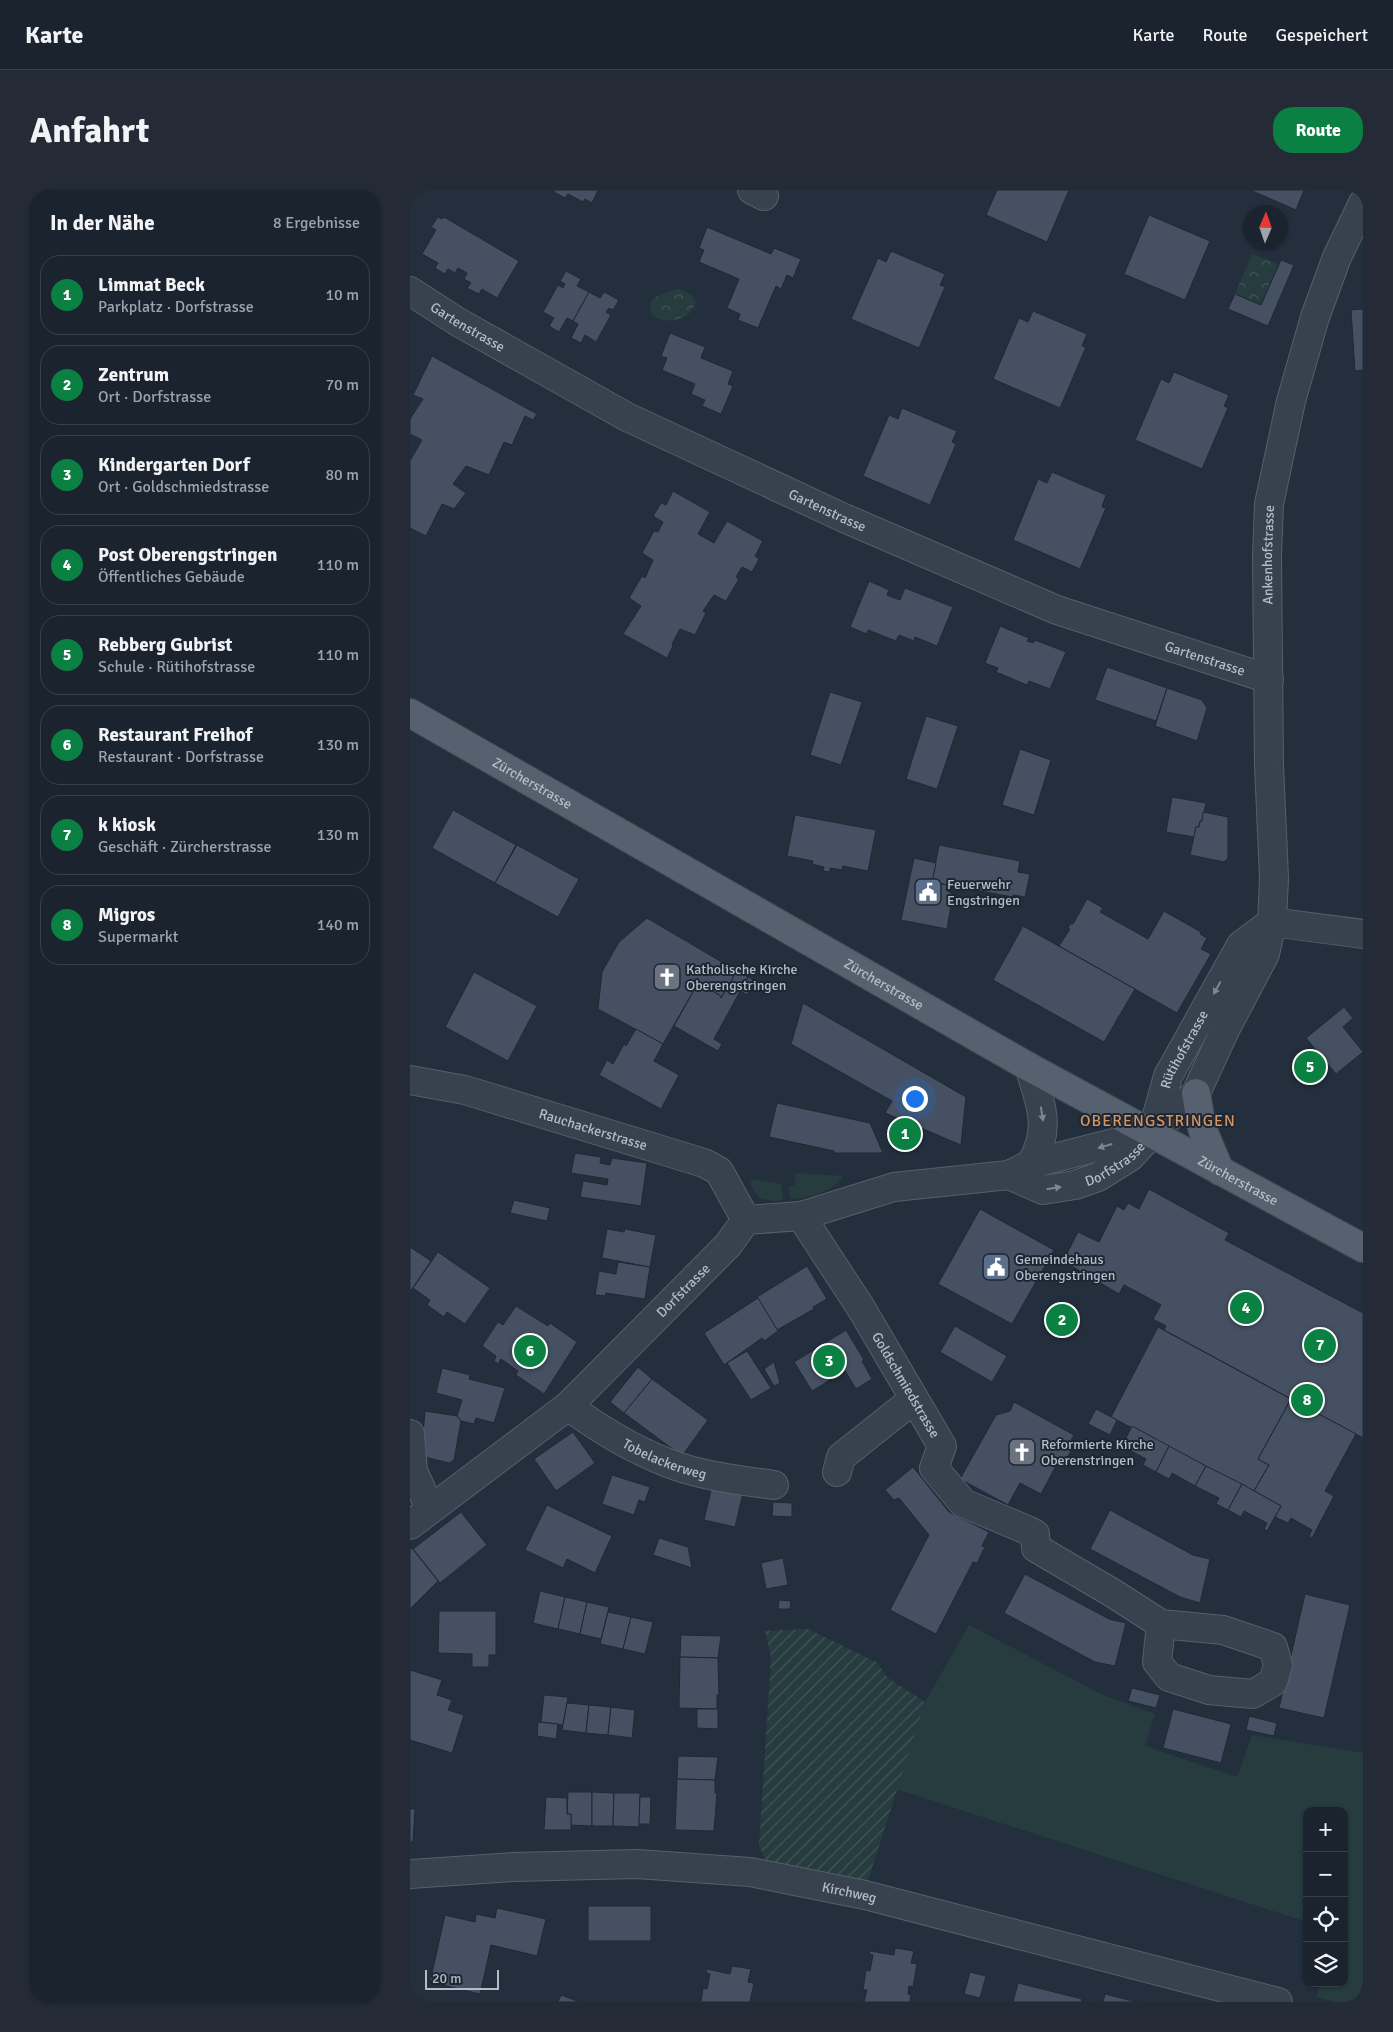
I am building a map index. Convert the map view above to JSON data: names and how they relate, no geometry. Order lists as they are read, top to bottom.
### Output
{
  "streets": {
    "main road": ["Zürcherstrasse"],
    "street": [
      "Gartenstrasse",
      "Ankenhofstrasse",
      "Rütihofstrasse",
      "Rauchackerstrasse",
      "Dorfstrasse",
      "Goldschmiedstrasse",
      "Tobelackerweg",
      "Kirchweg"
    ]
  },
  "crossings": [
    ["Gartenstrasse", "Ankenhofstrasse"],
    ["Ankenhofstrasse", "Rütihofstrasse"],
    ["Zürcherstrasse", "Rütihofstrasse"],
    ["Zürcherstrasse", "Dorfstrasse"],
    ["Rütihofstrasse", "Dorfstrasse"],
    ["Rauchackerstrasse", "Dorfstrasse"],
    ["Dorfstrasse", "Goldschmiedstrasse"],
    ["Dorfstrasse", "Tobelackerweg"]
  ],
  "districts": ["OBERENGSTRINGEN"],
  "places": {
    "public building": ["Feuerwehr Engstringen", "Gemeindehaus Oberengstringen"],
    "church": ["Katholische Kirche Oberengstringen", "Reformierte Kirche Oberenstringen"]
  },
  "scale_bar": "20 m",
  "north": "top",
  "page": {
    "header": "Karte",
    "nav": ["Karte", "Route", "Gespeichert"],
    "buttons": "Route",
    "title": "Anfahrt",
    "heading": ["In der Nähe", "8 Ergebnisse"],
    "list": [
      {
        "mark": "1",
        "name": "Limmat Beck",
        "note": "Parkplatz · Dorfstrasse",
        "value": "10 m"
      },
      {
        "mark": "2",
        "name": "Zentrum",
        "note": "Ort · Dorfstrasse",
        "value": "70 m"
      },
      {
        "mark": "3",
        "name": "Kindergarten Dorf",
        "note": "Ort · Goldschmiedstrasse",
        "value": "80 m"
      },
      {
        "mark": "4",
        "name": "Post Oberengstringen",
        "note": "Öffentliches Gebäude",
        "value": "110 m"
      },
      {
        "mark": "5",
        "name": "Rebberg Gubrist",
        "note": "Schule · Rütihofstrasse",
        "value": "110 m"
      },
      {
        "mark": "6",
        "name": "Restaurant Freihof",
        "note": "Restaurant · Dorfstrasse",
        "value": "130 m"
      },
      {
        "mark": "7",
        "name": "k kiosk",
        "note": "Geschäft · Zürcherstrasse",
        "value": "130 m"
      },
      {
        "mark": "8",
        "name": "Migros",
        "note": "Supermarkt",
        "value": "140 m"
      }
    ],
    "pins": [
      "5",
      "1",
      "4",
      "2",
      "7",
      "6",
      "3",
      "8"
    ],
    "map_buttons": ["+", "−"],
    "scale": "20 m"
  }
}
